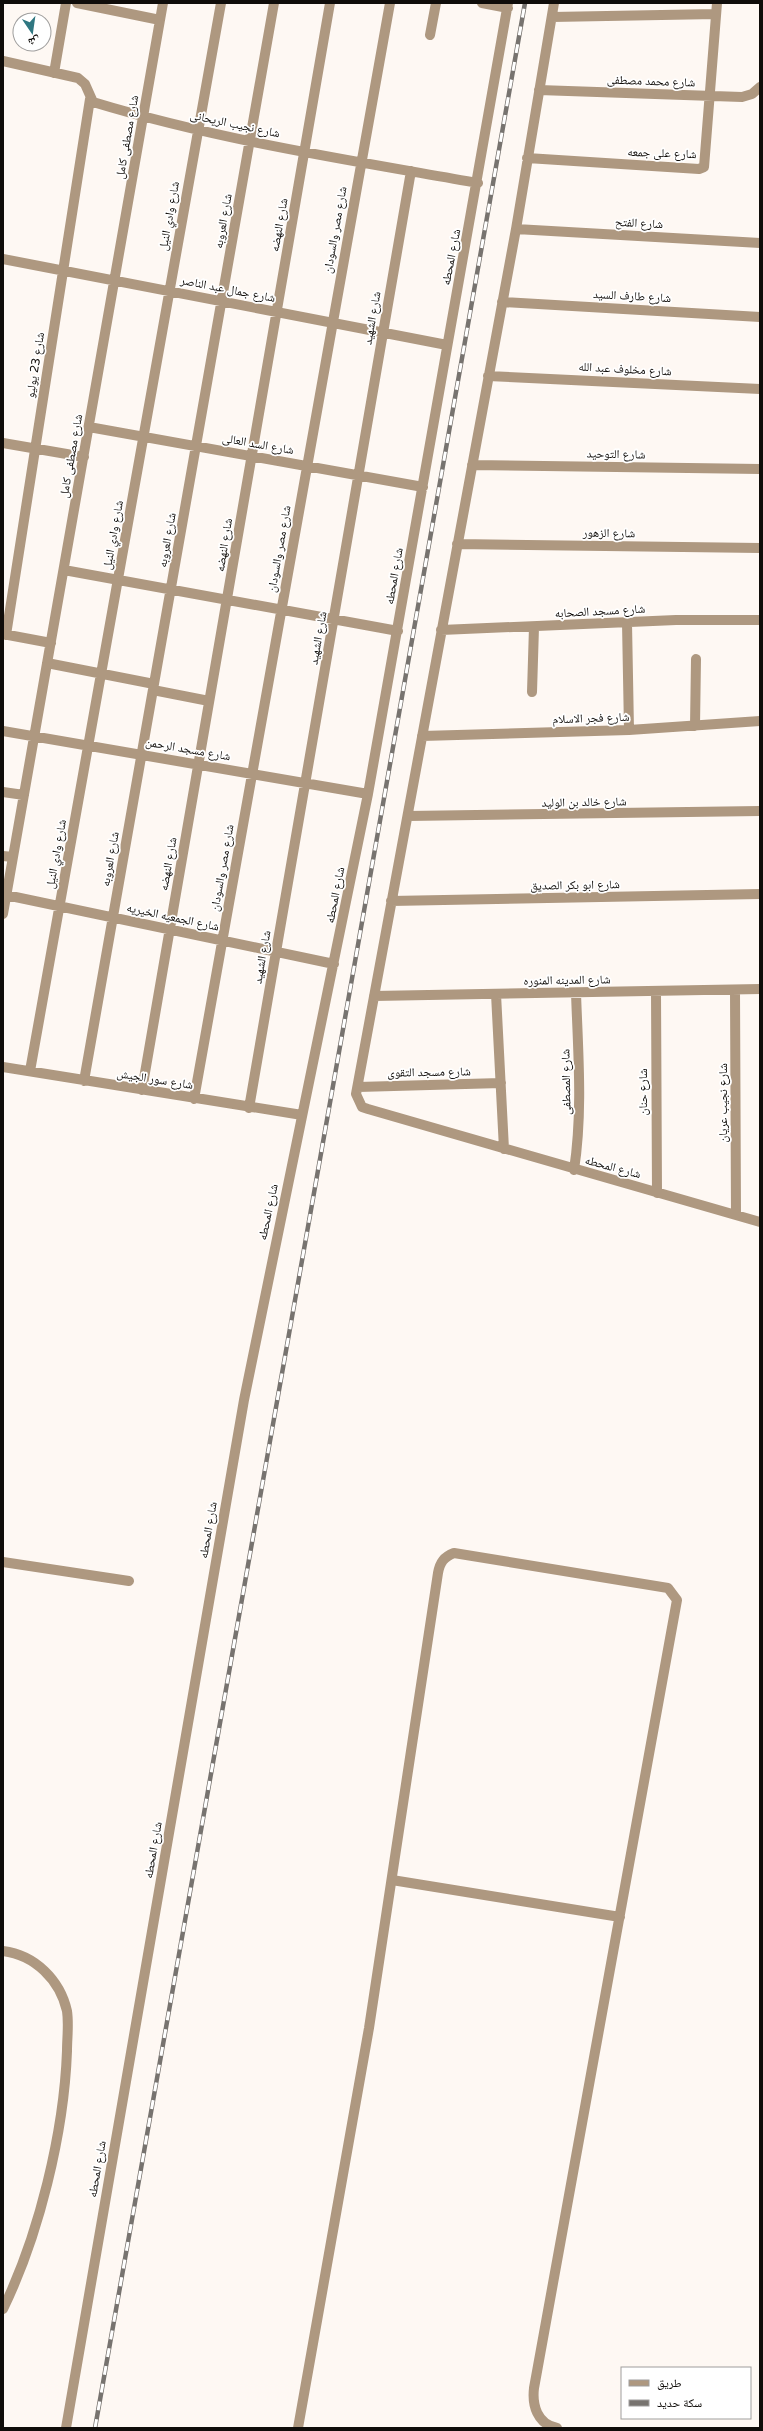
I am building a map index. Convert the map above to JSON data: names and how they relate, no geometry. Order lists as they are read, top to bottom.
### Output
{
  "streets": {
    "street": [
      "شارع محمد مصطفى",
      "شارع نجيب الريحانى",
      "شارع مصطفى كامل",
      "شارع على جمعه",
      "شارع وادي النيل",
      "شارع العروبه",
      "شارع الفتح",
      "شارع النهضه",
      "شارع مصر والسودان",
      "شارع المحطه",
      "شارع جمال عبد الناصر",
      "شارع طارف السيد",
      "شارع الشهيد",
      "شارع 23 يوليو",
      "شارع مخلوف عبد الله",
      "شارع السد العالى",
      "شارع التوحيد",
      "شارع الزهور",
      "شارع مسجد الصحابه",
      "شارع فجر الاسلام",
      "شارع مسجد الرحمن",
      "شارع خالد بن الوليد",
      "شارع ابو بكر الصديق",
      "شارع الجمعيه الخيريه",
      "شارع المدينه المنوره",
      "شارع مسجد التقوى",
      "شارع سور الجيش",
      "شارع المصطفى",
      "شارع حنان",
      "شارع نجيب عريان"
    ]
  },
  "crossings": [
    ["شارع محمد مصطفى", "شارع على جمعه"],
    ["شارع محمد مصطفى", "شارع المحطه"],
    ["شارع نجيب الريحانى", "شارع مصطفى كامل"],
    ["شارع نجيب الريحانى", "شارع وادي النيل"],
    ["شارع نجيب الريحانى", "شارع العروبه"],
    ["شارع نجيب الريحانى", "شارع النهضه"],
    ["شارع نجيب الريحانى", "شارع مصر والسودان"],
    ["شارع نجيب الريحانى", "شارع المحطه"],
    ["شارع نجيب الريحانى", "شارع الشهيد"],
    ["شارع نجيب الريحانى", "شارع 23 يوليو"],
    ["شارع مصطفى كامل", "شارع جمال عبد الناصر"],
    ["شارع مصطفى كامل", "شارع السد العالى"],
    ["شارع مصطفى كامل", "شارع مسجد الرحمن"],
    ["شارع مصطفى كامل", "شارع الجمعيه الخيريه"],
    ["شارع على جمعه", "شارع المحطه"],
    ["شارع وادي النيل", "شارع جمال عبد الناصر"],
    ["شارع وادي النيل", "شارع السد العالى"],
    ["شارع وادي النيل", "شارع مسجد الرحمن"],
    ["شارع وادي النيل", "شارع الجمعيه الخيريه"],
    ["شارع وادي النيل", "شارع سور الجيش"],
    ["شارع العروبه", "شارع جمال عبد الناصر"],
    ["شارع العروبه", "شارع السد العالى"],
    ["شارع العروبه", "شارع مسجد الرحمن"],
    ["شارع العروبه", "شارع الجمعيه الخيريه"],
    ["شارع العروبه", "شارع سور الجيش"],
    ["شارع الفتح", "شارع المحطه"],
    ["شارع النهضه", "شارع جمال عبد الناصر"],
    ["شارع النهضه", "شارع السد العالى"],
    ["شارع النهضه", "شارع مسجد الرحمن"],
    ["شارع النهضه", "شارع الجمعيه الخيريه"],
    ["شارع النهضه", "شارع سور الجيش"],
    ["شارع مصر والسودان", "شارع جمال عبد الناصر"],
    ["شارع مصر والسودان", "شارع السد العالى"],
    ["شارع مصر والسودان", "شارع مسجد الرحمن"],
    ["شارع مصر والسودان", "شارع الجمعيه الخيريه"],
    ["شارع مصر والسودان", "شارع سور الجيش"],
    ["شارع المحطه", "شارع جمال عبد الناصر"],
    ["شارع المحطه", "شارع طارف السيد"],
    ["شارع المحطه", "شارع مخلوف عبد الله"],
    ["شارع المحطه", "شارع السد العالى"],
    ["شارع المحطه", "شارع التوحيد"],
    ["شارع المحطه", "شارع الزهور"],
    ["شارع المحطه", "شارع مسجد الصحابه"],
    ["شارع المحطه", "شارع فجر الاسلام"],
    ["شارع المحطه", "شارع مسجد الرحمن"],
    ["شارع المحطه", "شارع خالد بن الوليد"],
    ["شارع المحطه", "شارع ابو بكر الصديق"],
    ["شارع المحطه", "شارع الجمعيه الخيريه"],
    ["شارع المحطه", "شارع المدينه المنوره"],
    ["شارع المحطه", "شارع مسجد التقوى"],
    ["شارع المحطه", "شارع سور الجيش"],
    ["شارع المحطه", "شارع المصطفى"],
    ["شارع المحطه", "شارع حنان"],
    ["شارع المحطه", "شارع نجيب عريان"],
    ["شارع جمال عبد الناصر", "شارع الشهيد"],
    ["شارع جمال عبد الناصر", "شارع 23 يوليو"],
    ["شارع الشهيد", "شارع السد العالى"],
    ["شارع الشهيد", "شارع مسجد الرحمن"],
    ["شارع الشهيد", "شارع الجمعيه الخيريه"],
    ["شارع الشهيد", "شارع سور الجيش"],
    ["شارع المدينه المنوره", "شارع المصطفى"],
    ["شارع المدينه المنوره", "شارع حنان"],
    ["شارع المدينه المنوره", "شارع نجيب عريان"]
  ],
  "legend": ["طريق", "سكة حديد"],
  "north": "bottom"
}
